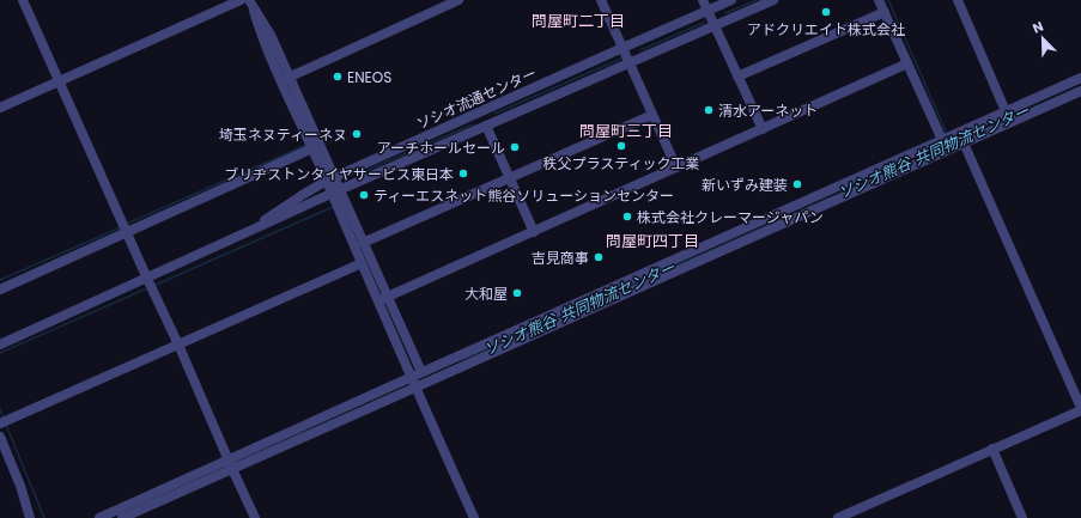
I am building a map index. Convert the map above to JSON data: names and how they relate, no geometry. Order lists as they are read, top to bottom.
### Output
{
  "streets": {
    "street": ["ソシオ流通センター"]
  },
  "districts": ["問屋町二丁目", "問屋町三丁目", "問屋町四丁目"],
  "water": ["ソシオ熊谷 共同物流センター"],
  "places": [
    "アドクリエイト株式会社",
    "ENEOS",
    "清水アーネット",
    "埼玉ネヌティーネヌ",
    "秩父プラスティック工業",
    "アーチホールセール",
    "ブリヂストンタイヤサービス東日本",
    "新いずみ建装",
    "ティーエスネット熊谷ソリューションセンター",
    "株式会社クレーマージャパン",
    "吉見商事",
    "大和屋"
  ],
  "north": "top left"
}
